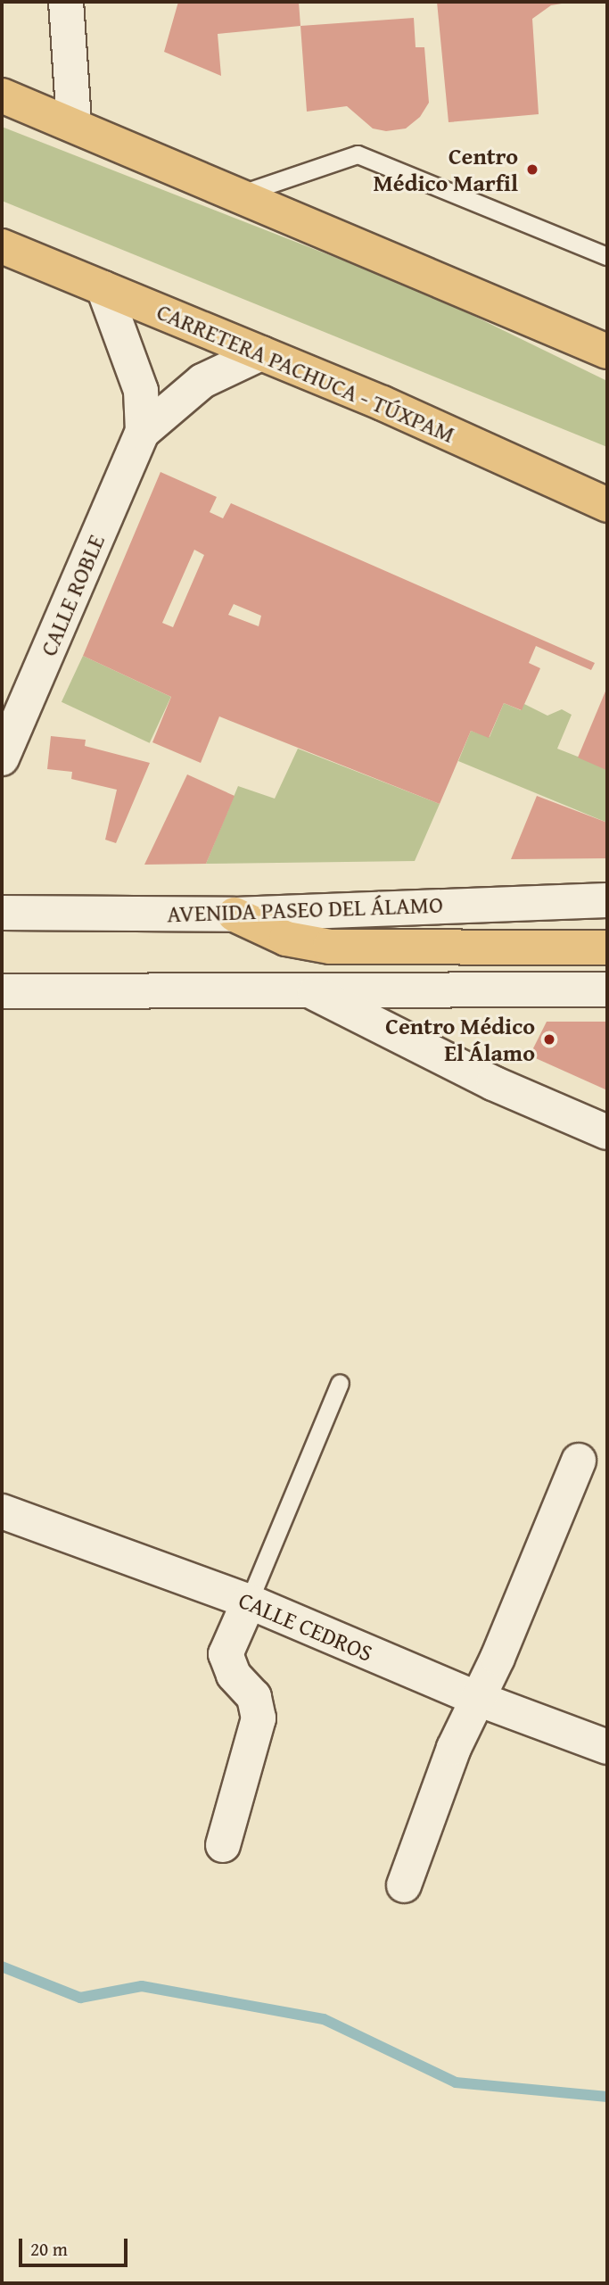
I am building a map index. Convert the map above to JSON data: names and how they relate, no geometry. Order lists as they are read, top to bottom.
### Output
{
  "streets": {
    "main road": ["CARRETERA PACHUCA - TÚXPAM"],
    "street": ["CALLE ROBLE", "AVENIDA PASEO DEL ÁLAMO", "CALLE CEDROS"]
  },
  "crossings": [
    ["CARRETERA PACHUCA - TÚXPAM", "CALLE ROBLE"]
  ],
  "places": ["Centro Médico Marfil", "Centro Médico El Álamo"],
  "scale_bar": "20 m"
}
